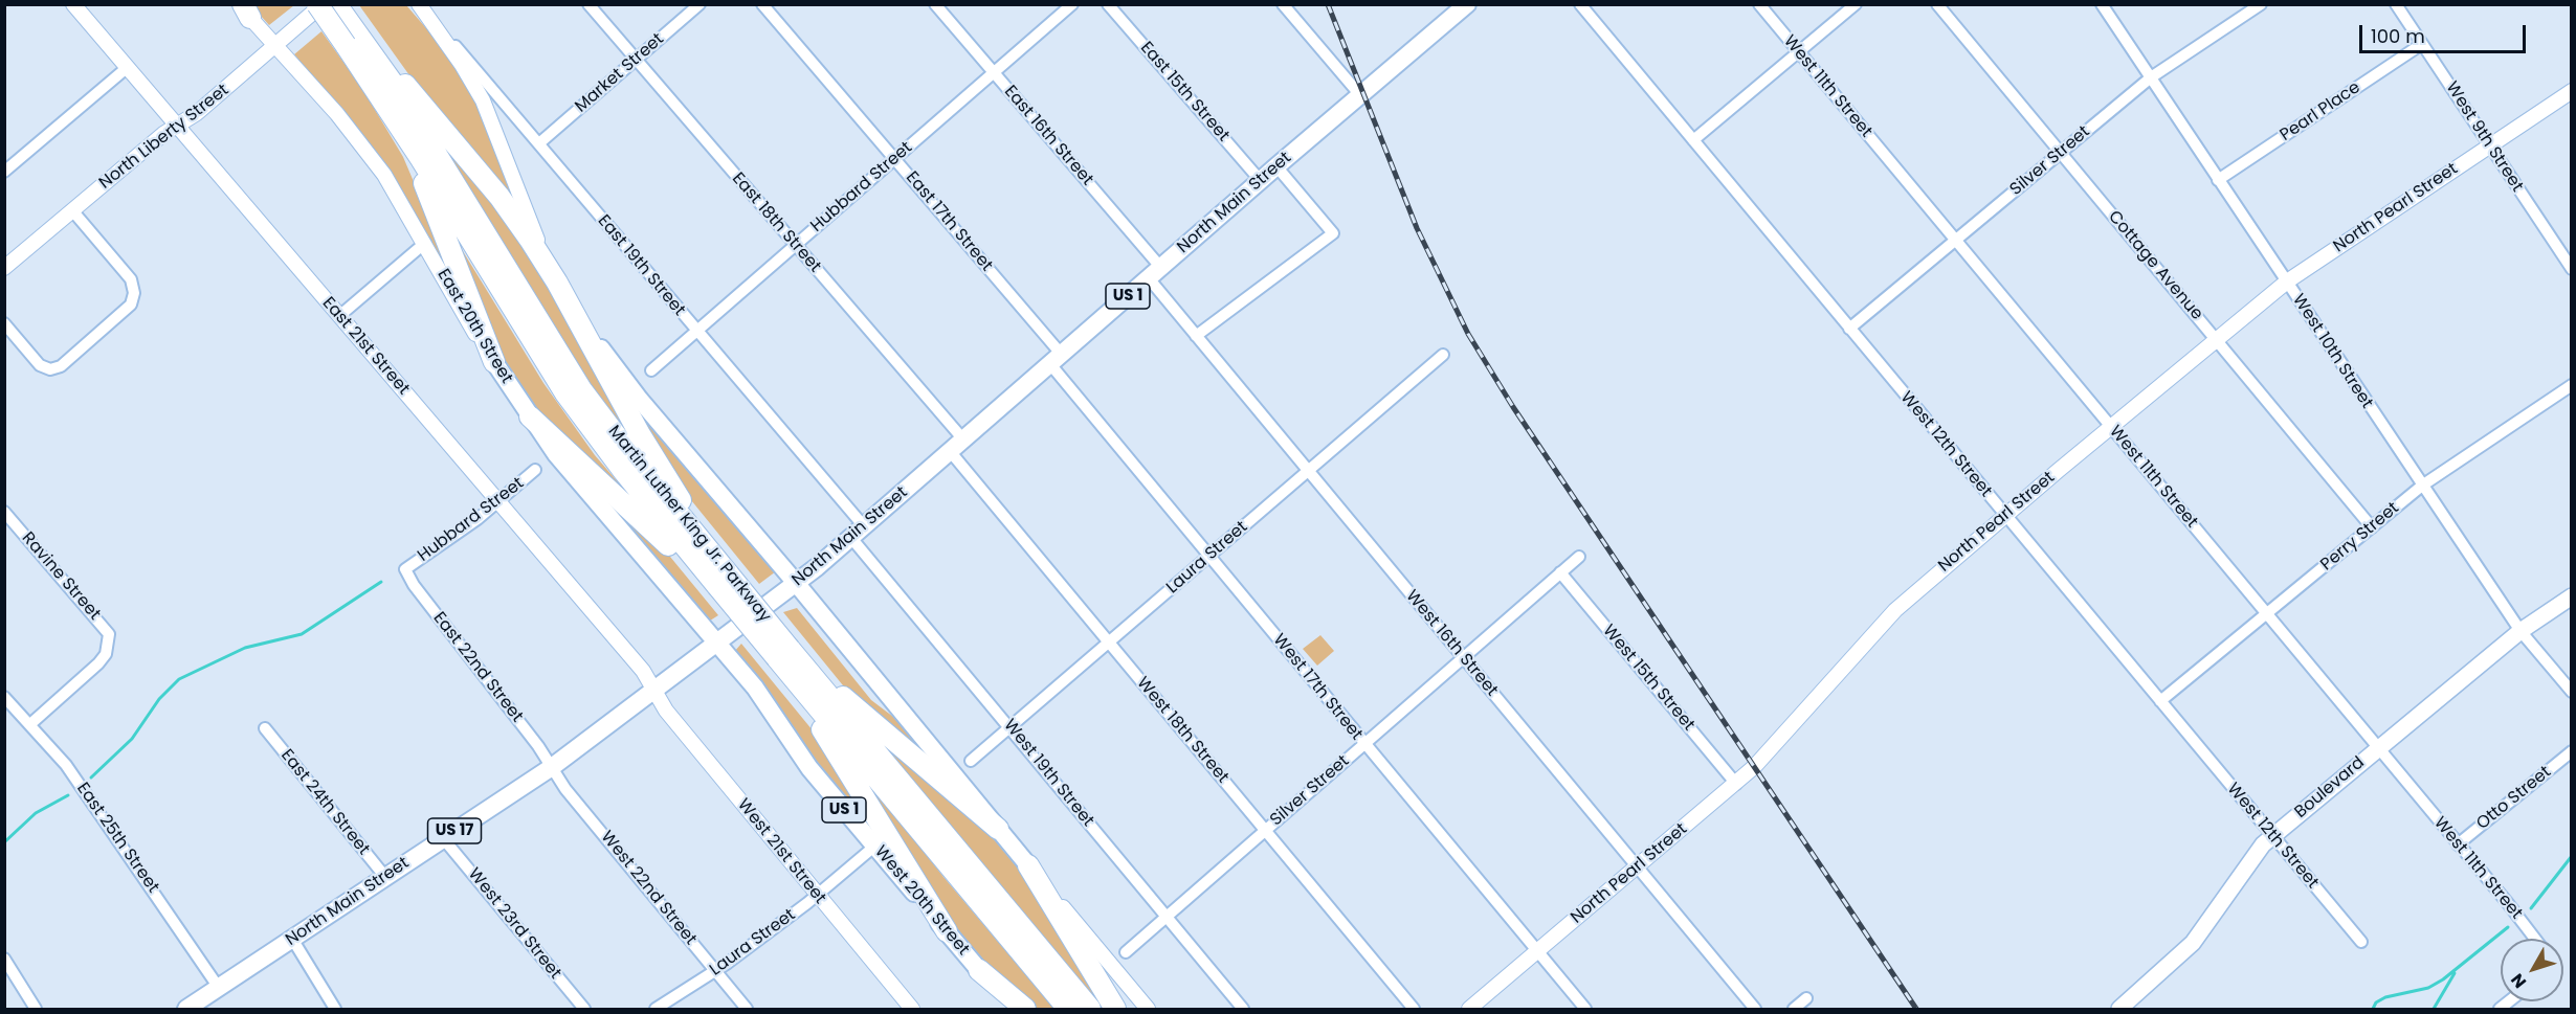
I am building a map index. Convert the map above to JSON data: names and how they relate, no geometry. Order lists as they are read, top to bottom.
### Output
{
  "streets": {
    "highway": ["Martin Luther King Jr. Parkway"],
    "main road": [
      "North Main Street",
      "US 1",
      "East 20th Street",
      "Boulevard",
      "US 17",
      "West 20th Street"
    ],
    "street": [
      "Market Street",
      "West 11th Street",
      "East 15th Street",
      "Pearl Place",
      "East 16th Street",
      "North Liberty Street",
      "West 9th Street",
      "Silver Street",
      "Hubbard Street",
      "North Pearl Street",
      "East 17th Street",
      "East 18th Street",
      "East 19th Street",
      "Cottage Avenue",
      "East 21st Street",
      "West 10th Street",
      "West 12th Street",
      "Perry Street",
      "Laura Street",
      "Ravine Street",
      "West 16th Street",
      "East 22nd Street",
      "West 15th Street",
      "West 17th Street",
      "West 18th Street",
      "West 19th Street",
      "Otto Street",
      "East 24th Street",
      "East 25th Street",
      "West 21st Street",
      "West 22nd Street",
      "West 23rd Street"
    ]
  },
  "crossings": [
    ["Market Street", "East 18th Street"],
    ["Market Street", "East 19th Street"],
    ["West 11th Street", "Silver Street"],
    ["West 11th Street", "North Pearl Street"],
    ["West 11th Street", "Perry Street"],
    ["West 11th Street", "Boulevard"],
    ["West 11th Street", "Otto Street"],
    ["East 15th Street", "North Main Street"],
    ["Pearl Place", "West 9th Street"],
    ["Pearl Place", "West 10th Street"],
    ["East 16th Street", "Hubbard Street"],
    ["East 16th Street", "North Main Street"],
    ["East 16th Street", "West 16th Street"],
    ["North Liberty Street", "East 20th Street"],
    ["North Liberty Street", "East 21st Street"],
    ["West 9th Street", "North Pearl Street"],
    ["Silver Street", "Cottage Avenue"],
    ["Silver Street", "West 10th Street"],
    ["Silver Street", "West 12th Street"],
    ["Silver Street", "West 16th Street"],
    ["Silver Street", "West 15th Street"],
    ["Silver Street", "West 17th Street"],
    ["Silver Street", "West 18th Street"],
    ["Silver Street", "West 19th Street"],
    ["Hubbard Street", "East 17th Street"],
    ["Hubbard Street", "East 18th Street"],
    ["Hubbard Street", "East 19th Street"],
    ["Hubbard Street", "East 21st Street"],
    ["Hubbard Street", "East 22nd Street"],
    ["North Main Street", "East 17th Street"],
    ["North Main Street", "East 18th Street"],
    ["North Main Street", "East 19th Street"],
    ["North Main Street", "East 20th Street"],
    ["North Main Street", "East 21st Street"],
    ["North Main Street", "West 16th Street"],
    ["North Main Street", "East 22nd Street"],
    ["North Main Street", "West 17th Street"],
    ["North Main Street", "West 18th Street"],
    ["North Main Street", "West 19th Street"],
    ["North Main Street", "East 24th Street"],
    ["North Main Street", "East 25th Street"],
    ["North Main Street", "West 21st Street"],
    ["North Main Street", "West 22nd Street"],
    ["North Main Street", "West 20th Street"],
    ["North Main Street", "West 23rd Street"],
    ["North Pearl Street", "Cottage Avenue"],
    ["North Pearl Street", "West 10th Street"],
    ["North Pearl Street", "West 12th Street"],
    ["North Pearl Street", "West 16th Street"],
    ["North Pearl Street", "West 15th Street"],
    ["North Pearl Street", "West 17th Street"],
    ["East 17th Street", "West 17th Street"],
    ["East 18th Street", "West 18th Street"],
    ["East 19th Street", "West 19th Street"],
    ["Cottage Avenue", "Perry Street"],
    ["East 20th Street", "West 20th Street"],
    ["East 21st Street", "West 21st Street"],
    ["West 10th Street", "Perry Street"],
    ["West 10th Street", "Boulevard"],
    ["West 12th Street", "Perry Street"],
    ["West 12th Street", "Boulevard"],
    ["Laura Street", "West 16th Street"],
    ["Laura Street", "West 17th Street"],
    ["Laura Street", "West 18th Street"],
    ["Laura Street", "West 19th Street"],
    ["Laura Street", "West 21st Street"],
    ["Laura Street", "West 22nd Street"],
    ["Laura Street", "West 20th Street"],
    ["Ravine Street", "East 25th Street"],
    ["East 22nd Street", "West 22nd Street"]
  ],
  "scale_bar": "100 m",
  "north": "bottom left"
}
